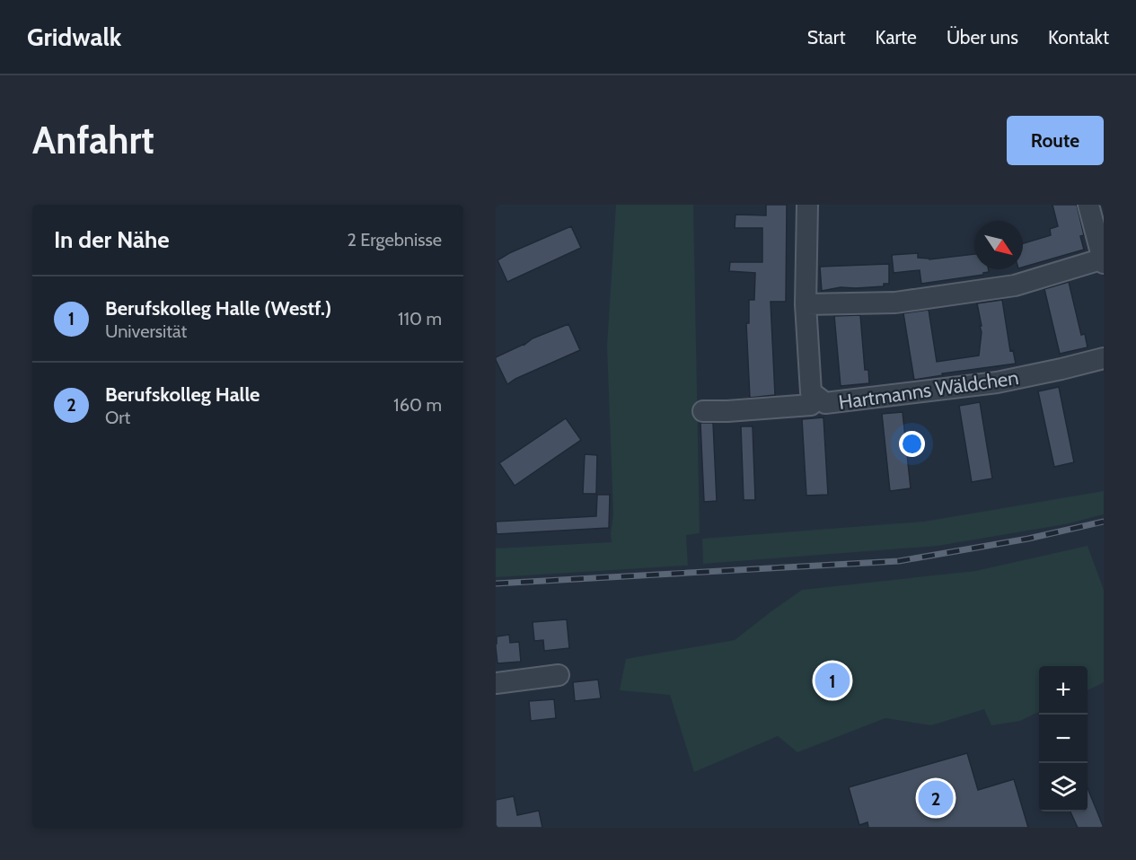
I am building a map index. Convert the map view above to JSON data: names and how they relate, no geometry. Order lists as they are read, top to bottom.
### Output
{
  "streets": {
    "street": ["Hartmanns Wäldchen"]
  },
  "north": "bottom right",
  "page": {
    "header": "Gridwalk",
    "nav": [
      "Start",
      "Karte",
      "Über uns",
      "Kontakt"
    ],
    "buttons": "Route",
    "title": "Anfahrt",
    "heading": ["In der Nähe", "2 Ergebnisse"],
    "list": [
      {
        "mark": "1",
        "name": "Berufskolleg Halle (Westf.)",
        "note": "Universität",
        "value": "110 m"
      },
      {
        "mark": "2",
        "name": "Berufskolleg Halle",
        "note": "Ort",
        "value": "160 m"
      }
    ],
    "pins": ["1", "2"],
    "map_buttons": ["+", "−"]
  }
}
